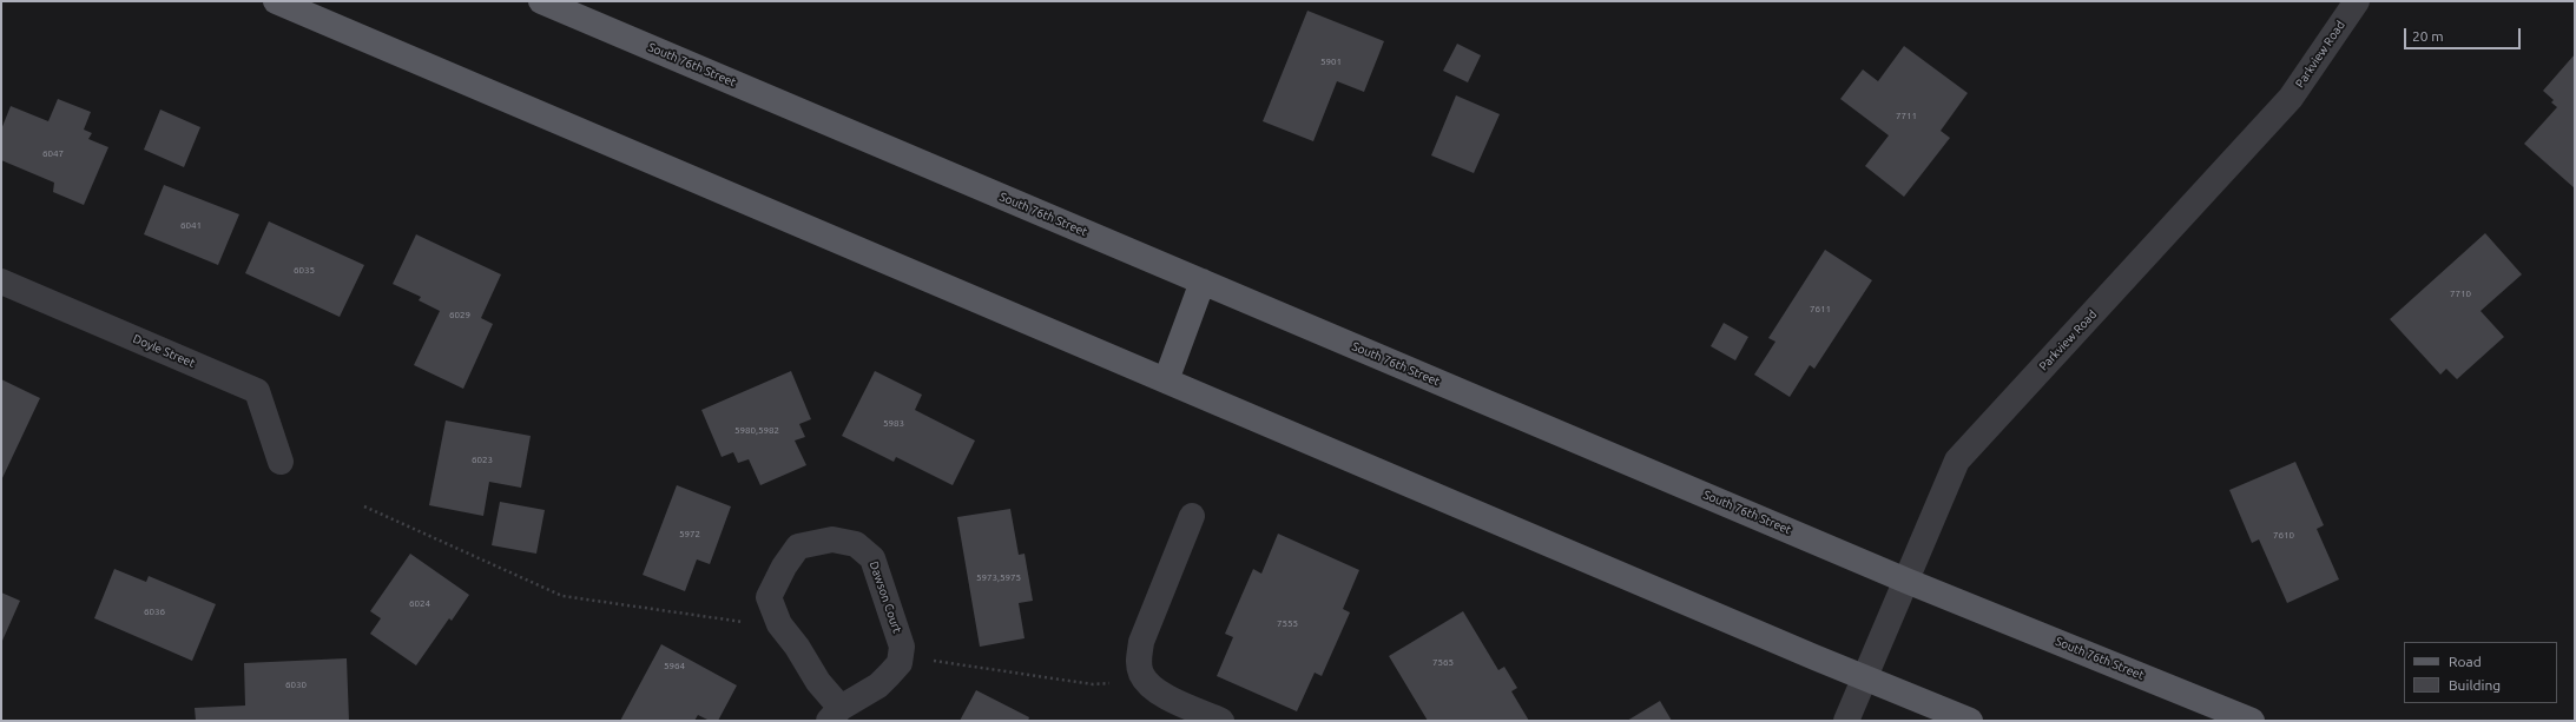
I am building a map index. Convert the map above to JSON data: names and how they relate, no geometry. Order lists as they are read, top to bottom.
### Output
{
  "streets": {
    "main road": ["South 76th Street"],
    "street": ["Parkview Road", "Doyle Street", "Dawson Court"]
  },
  "crossings": [
    ["Parkview Road", "South 76th Street"]
  ],
  "house_numbers": [
    "5901",
    "7711",
    "6047",
    "6041",
    "6035",
    "7710",
    "7611",
    "6029",
    "5983",
    "5980,5982",
    "6023",
    "5972",
    "7610",
    "5973,5975",
    "6024",
    "6036",
    "7555",
    "7565",
    "5964",
    "6030"
  ],
  "legend": ["Road", "Building"],
  "scale_bar": "20 m"
}
